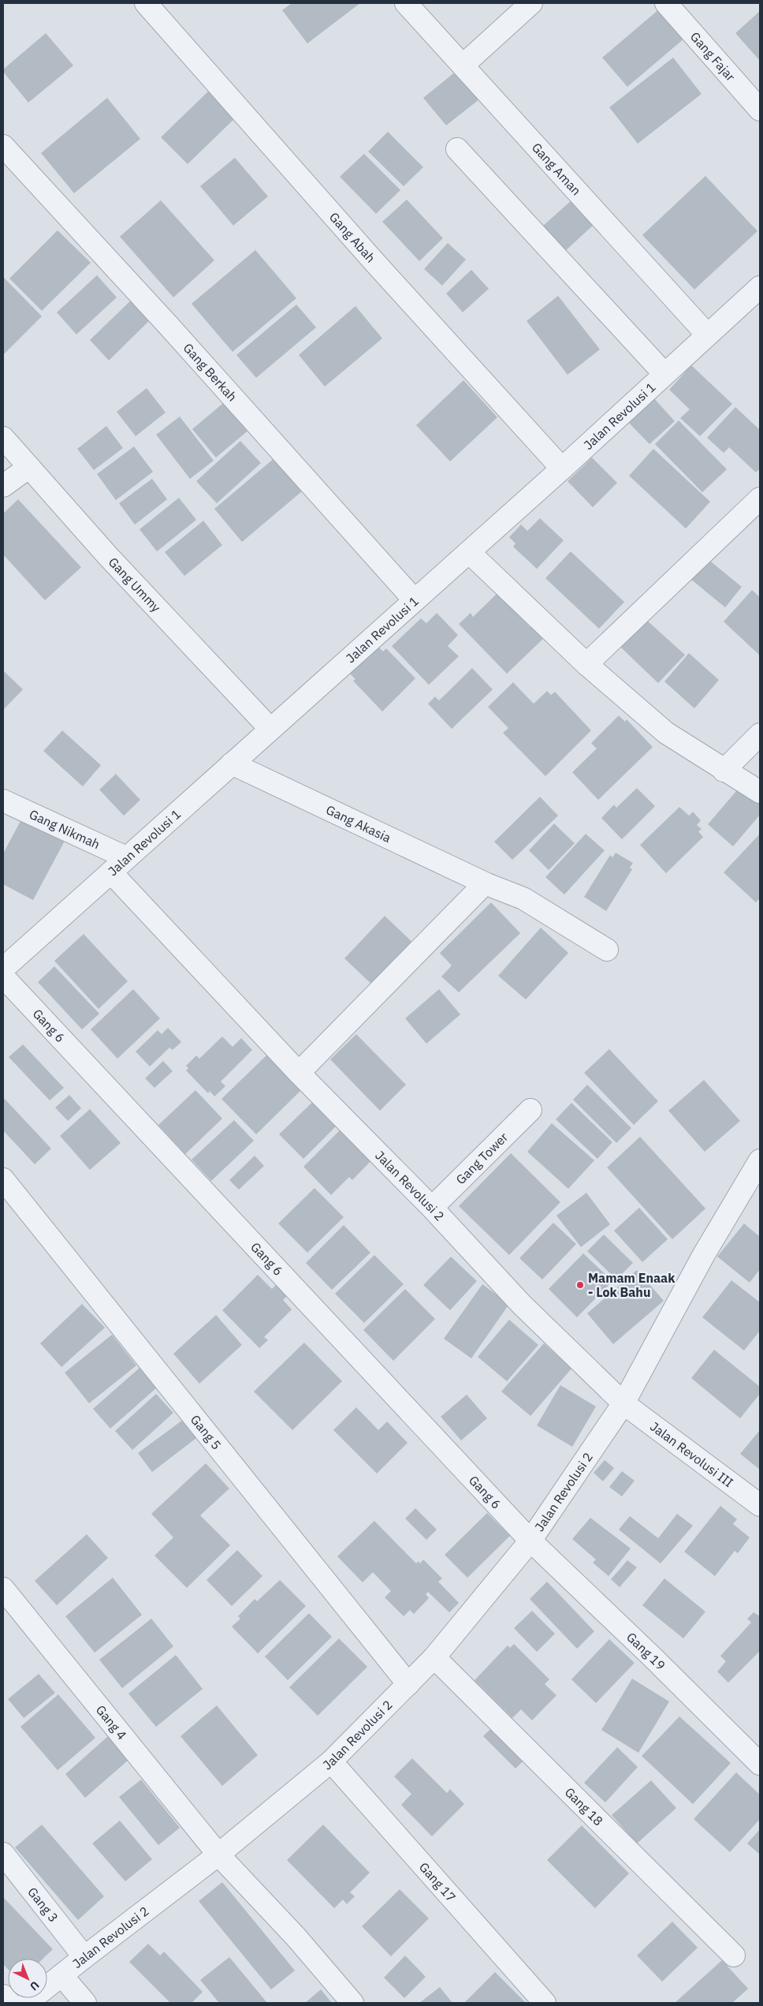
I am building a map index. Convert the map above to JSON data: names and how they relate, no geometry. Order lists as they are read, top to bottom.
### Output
{
  "streets": {
    "street": [
      "Gang Fajar",
      "Gang Aman",
      "Gang Abah",
      "Gang Berkah",
      "Jalan Revolusi 1",
      "Gang Ummy",
      "Gang Akasia",
      "Gang Nikmah",
      "Gang 6",
      "Gang Tower",
      "Jalan Revolusi 2",
      "Gang 5",
      "Jalan Revolusi III",
      "Gang 19",
      "Gang 4",
      "Gang 18",
      "Gang 17",
      "Gang 3"
    ]
  },
  "crossings": [
    ["Gang Aman", "Jalan Revolusi 1"],
    ["Gang Abah", "Jalan Revolusi 1"],
    ["Gang Berkah", "Jalan Revolusi 1"],
    ["Jalan Revolusi 1", "Gang Ummy"],
    ["Jalan Revolusi 1", "Gang Akasia"],
    ["Jalan Revolusi 1", "Gang Nikmah"],
    ["Jalan Revolusi 1", "Jalan Revolusi 2"],
    ["Gang 6", "Jalan Revolusi 2"],
    ["Gang 6", "Gang 19"],
    ["Gang Tower", "Jalan Revolusi 2"],
    ["Jalan Revolusi 2", "Gang 5"],
    ["Jalan Revolusi 2", "Jalan Revolusi III"],
    ["Jalan Revolusi 2", "Gang 19"],
    ["Jalan Revolusi 2", "Gang 4"],
    ["Jalan Revolusi 2", "Gang 18"],
    ["Jalan Revolusi 2", "Gang 17"],
    ["Jalan Revolusi 2", "Gang 3"]
  ],
  "places": ["Mamam Enaak - Lok Bahu"],
  "north": "bottom right"
}
